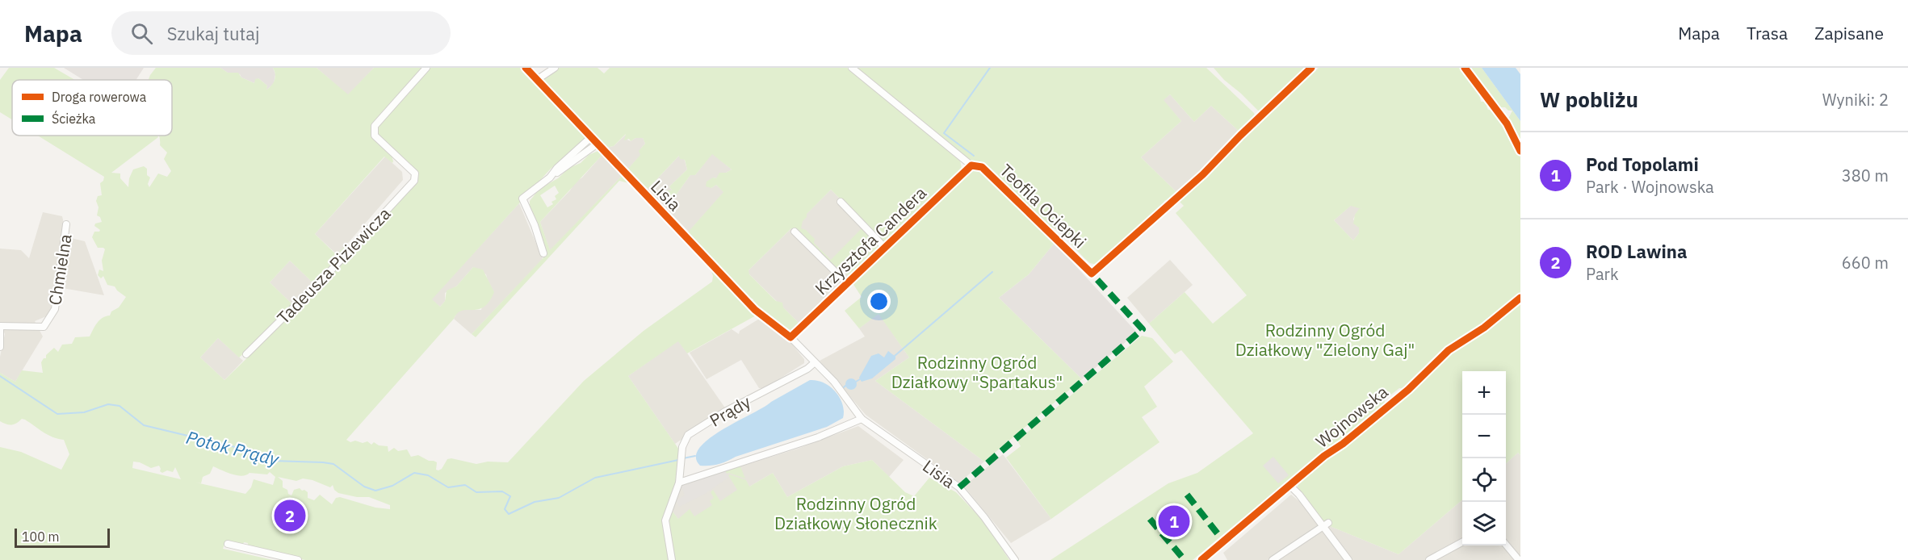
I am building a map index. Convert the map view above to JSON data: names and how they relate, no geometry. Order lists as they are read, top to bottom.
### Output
{
  "streets": {
    "street": [
      "Lisia",
      "Teofila Ociepki",
      "Krzysztofa Candera",
      "Tadeusza Piziewicza",
      "Chmielna",
      "Prądy",
      "Wojnowska"
    ]
  },
  "crossings": [
    ["Lisia", "Krzysztofa Candera"],
    ["Lisia", "Prądy"],
    ["Teofila Ociepki", "Krzysztofa Candera"]
  ],
  "water": ["Potok Prądy"],
  "parks": ["Rodzinny Ogród Działkowy \"Zielony Gaj\"", "Rodzinny Ogród Działkowy \"Spartakus\"", "Rodzinny Ogród Działkowy Słonecznik"],
  "legend": ["Droga rowerowa", "Ścieżka"],
  "scale_bar": "100 m",
  "page": {
    "header": "Mapa",
    "search": "Szukaj tutaj",
    "nav": ["Mapa", "Trasa", "Zapisane"],
    "heading": ["W pobliżu", "Wyniki: 2"],
    "list": [
      {
        "mark": "1",
        "name": "Pod Topolami",
        "note": "Park · Wojnowska",
        "value": "380 m"
      },
      {
        "mark": "2",
        "name": "ROD Lawina",
        "note": "Park",
        "value": "660 m"
      }
    ],
    "map_buttons": ["+", "−"],
    "pins": ["2", "1"],
    "scale": "100 m"
  }
}
